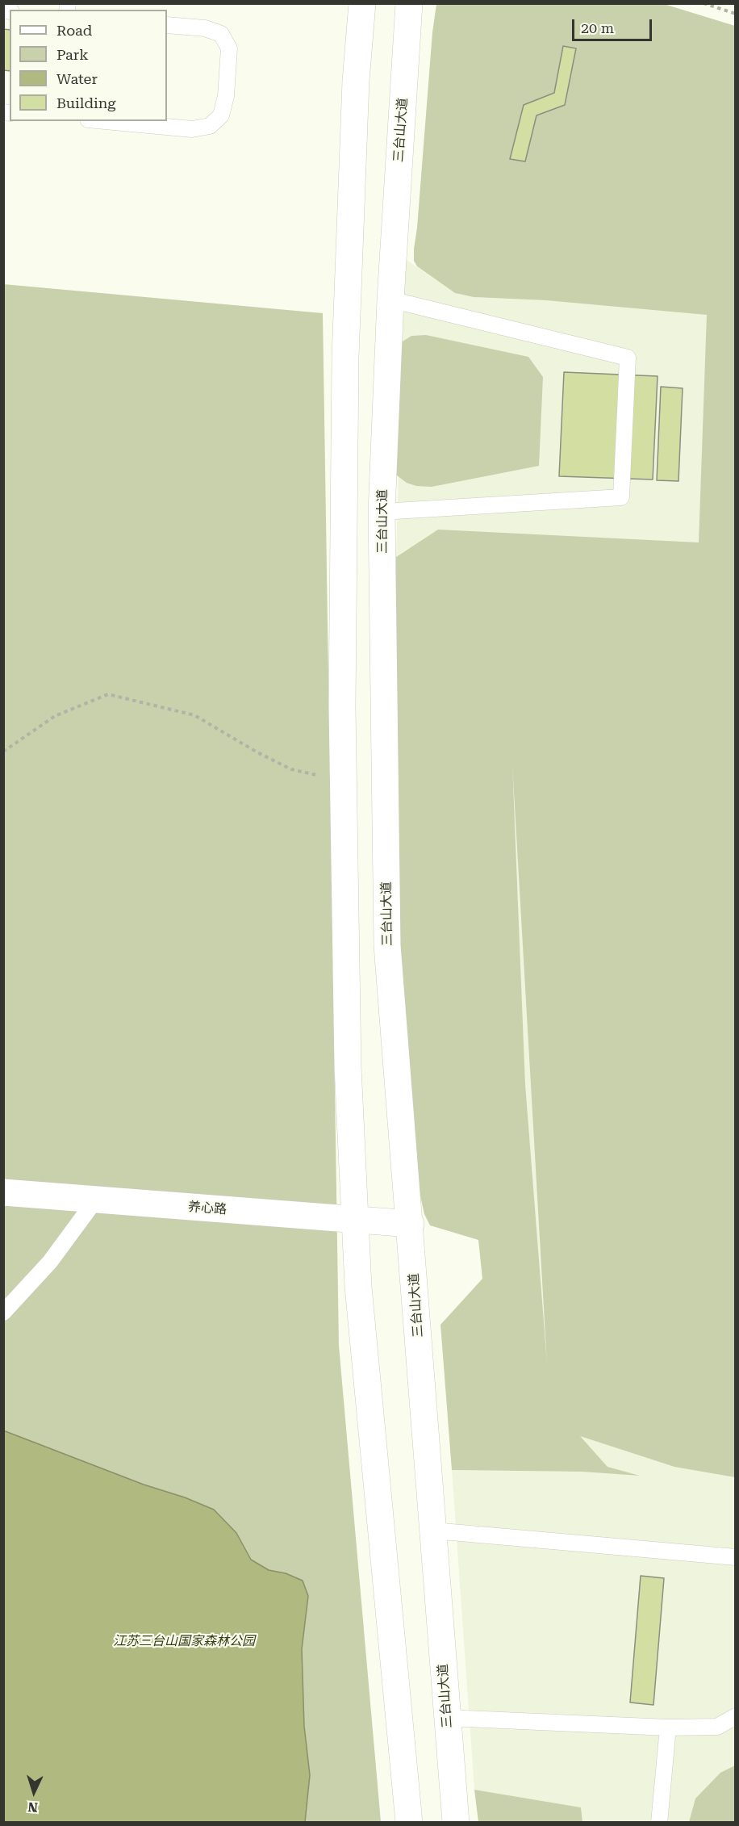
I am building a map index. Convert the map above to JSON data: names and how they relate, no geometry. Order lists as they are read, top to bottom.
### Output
{
  "streets": {
    "main road": ["三台山大道", "养心路"]
  },
  "crossings": [
    ["三台山大道", "养心路"]
  ],
  "parks": ["江苏三台山国家森林公园"],
  "legend": [
    "Road",
    "Park",
    "Water",
    "Building"
  ],
  "scale_bar": "20 m",
  "north": "bottom"
}
